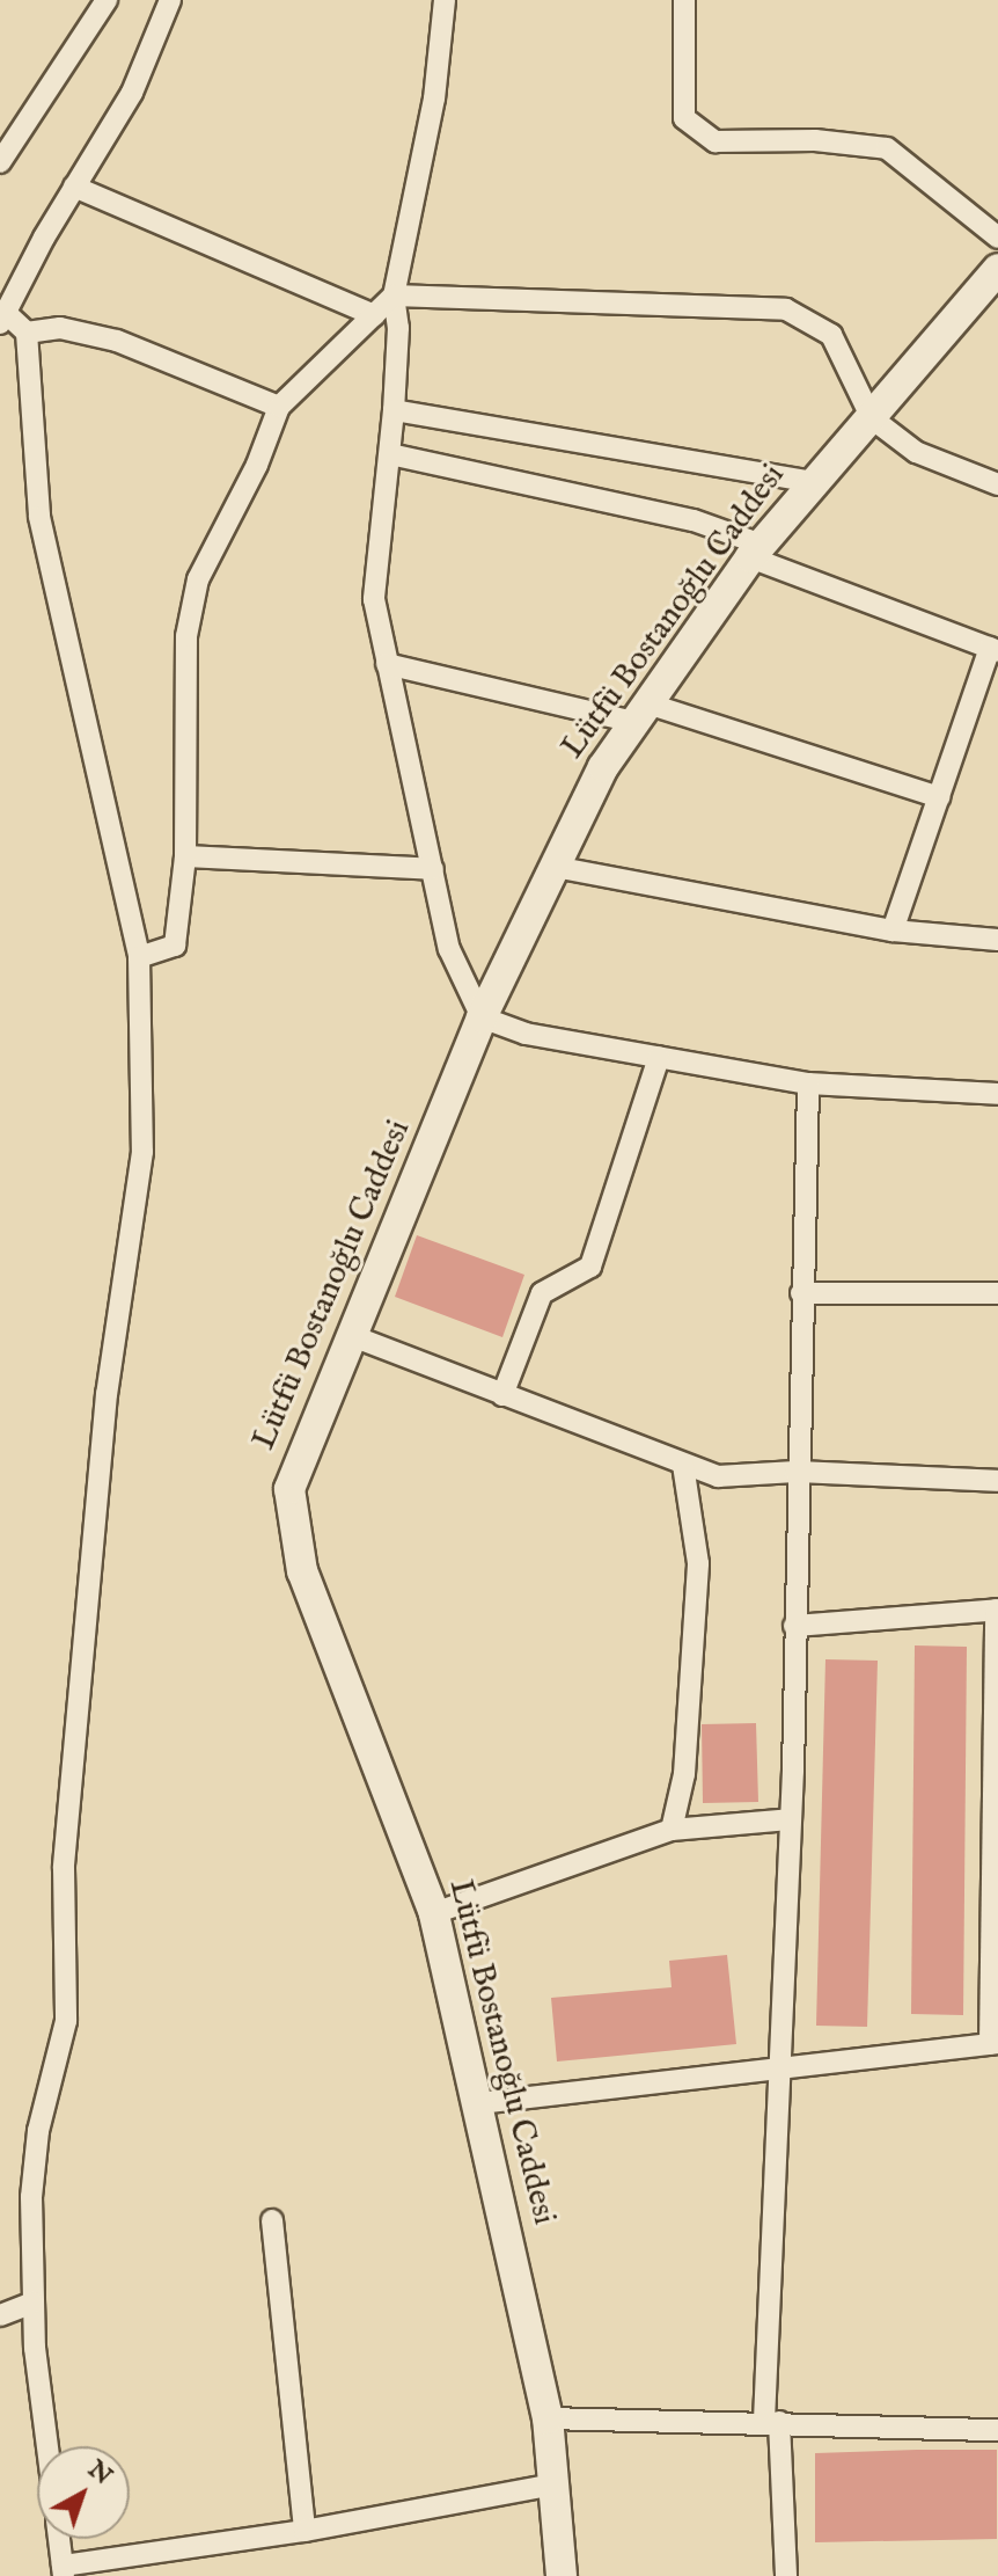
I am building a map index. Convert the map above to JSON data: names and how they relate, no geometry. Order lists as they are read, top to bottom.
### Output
{
  "streets": {
    "street": ["Lütfü Bostanoğlu Caddesi"]
  },
  "north": "top right"
}
